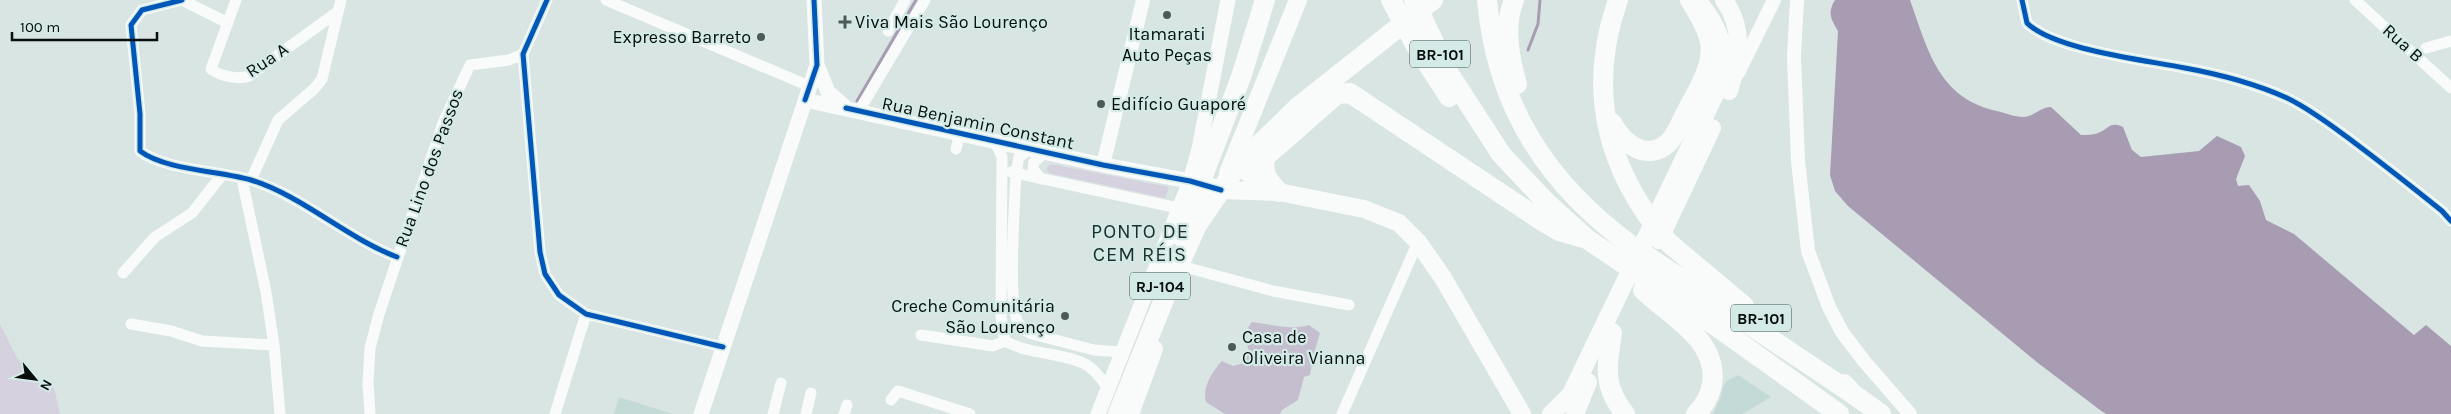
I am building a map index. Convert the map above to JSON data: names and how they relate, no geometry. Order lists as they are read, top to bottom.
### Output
{
  "streets": {
    "highway": ["BR-101", "RJ-104"],
    "main road": ["Rua Benjamin Constant"],
    "street": ["Rua B", "Rua A", "Rua Lino dos Passos"]
  },
  "districts": ["PONTO DE CEM RÉIS"],
  "places": {
    "other": [
      "Itamarati Auto Peças",
      "Expresso Barreto",
      "Edifício Guaporé",
      "Creche Comunitária São Lourenço",
      "Casa de Oliveira Vianna"
    ],
    "health": ["Viva Mais São Lourenço"]
  },
  "scale_bar": "100 m",
  "north": "bottom right"
}
